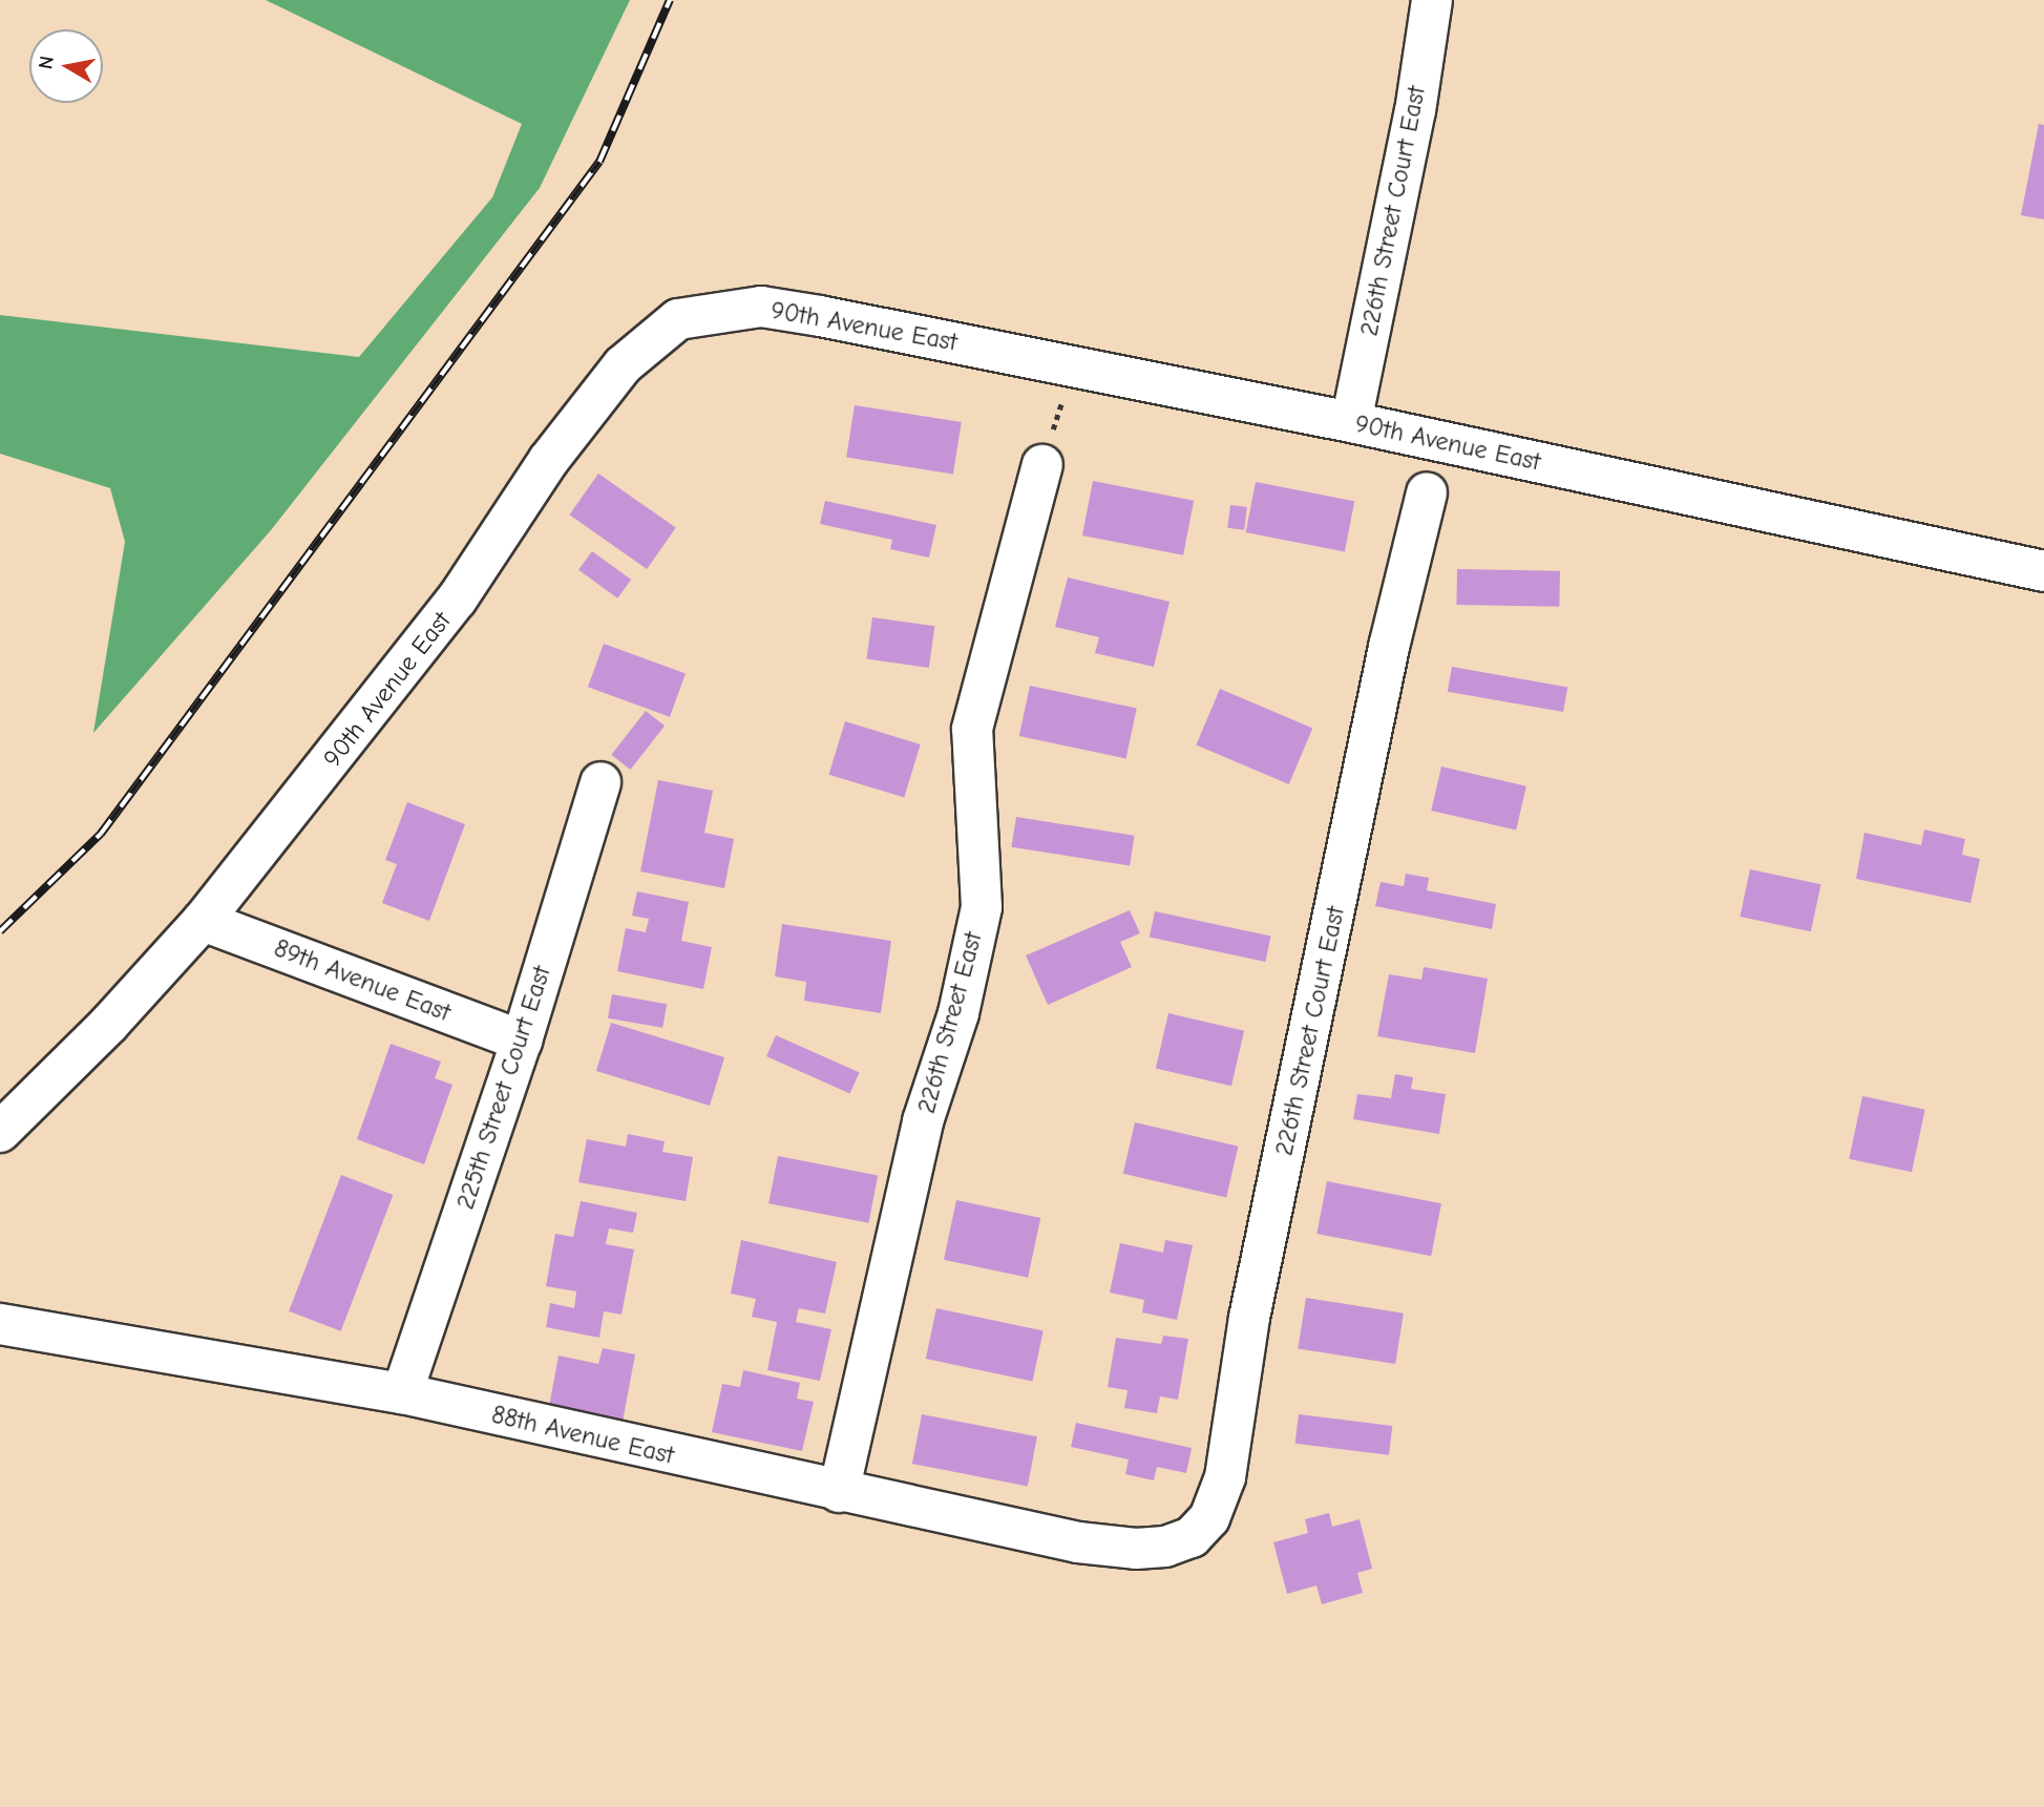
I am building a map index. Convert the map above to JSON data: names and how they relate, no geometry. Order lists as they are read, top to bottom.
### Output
{
  "streets": {
    "street": [
      "226th Street Court East",
      "90th Avenue East",
      "89th Avenue East",
      "226th Street East",
      "225th Street Court East",
      "88th Avenue East"
    ]
  },
  "crossings": [
    ["226th Street Court East", "90th Avenue East"],
    ["226th Street Court East", "88th Avenue East"],
    ["90th Avenue East", "89th Avenue East"],
    ["89th Avenue East", "225th Street Court East"],
    ["226th Street East", "88th Avenue East"],
    ["225th Street Court East", "88th Avenue East"]
  ],
  "north": "left"
}
